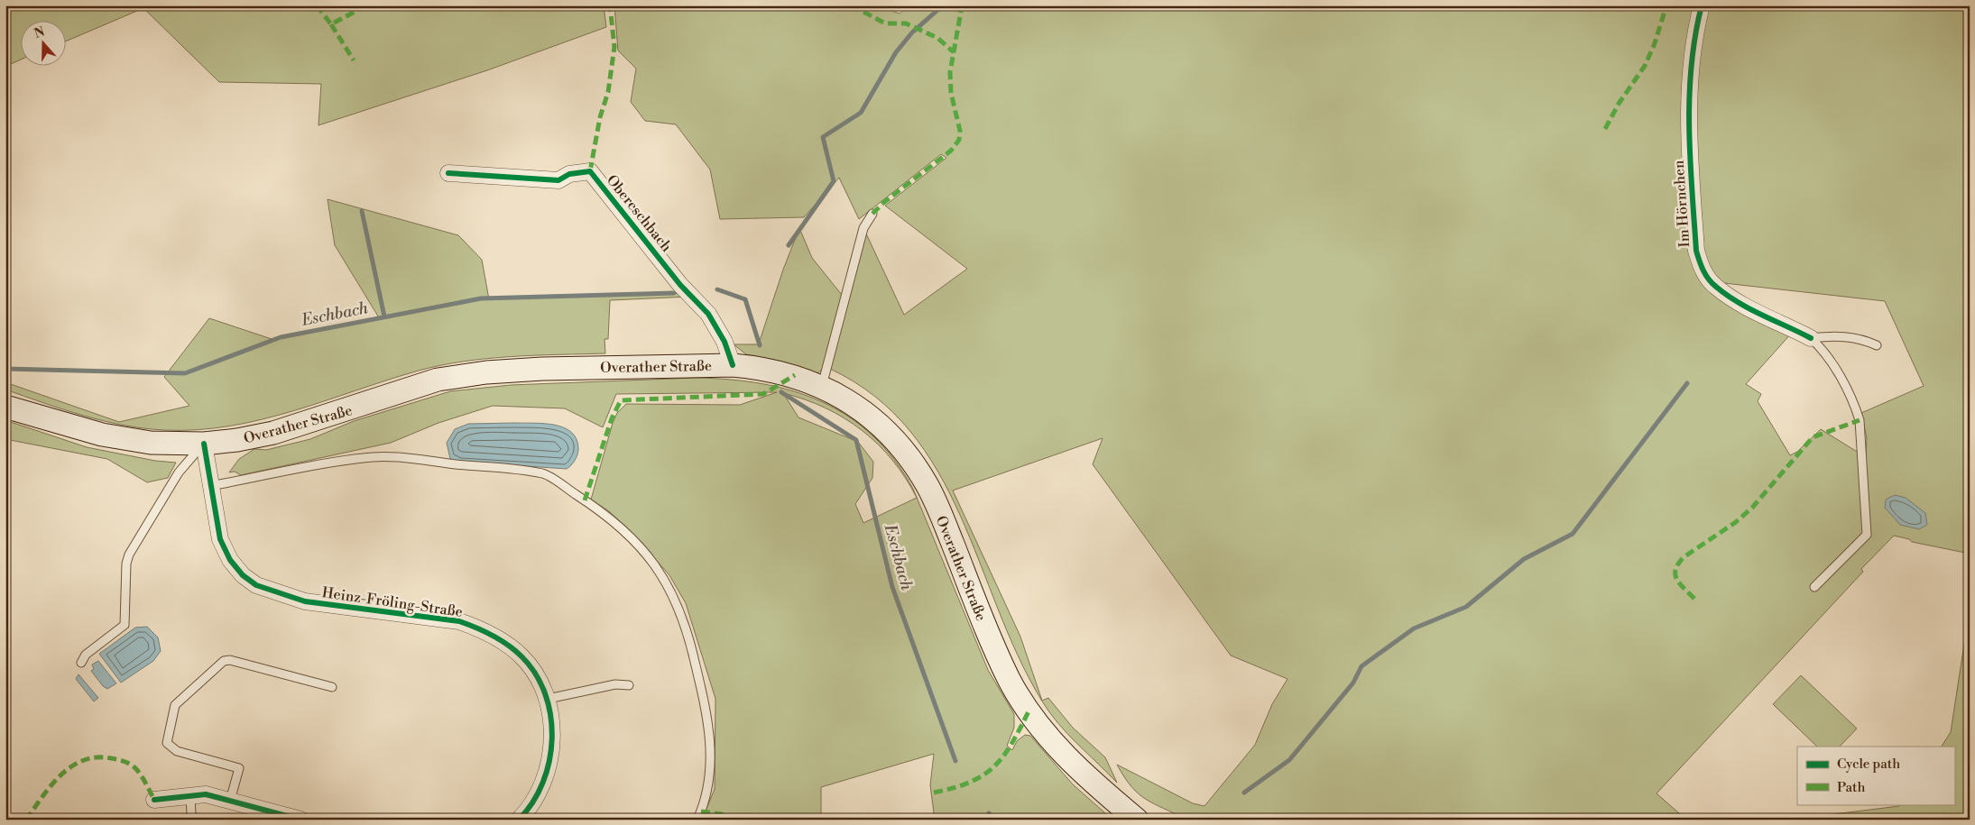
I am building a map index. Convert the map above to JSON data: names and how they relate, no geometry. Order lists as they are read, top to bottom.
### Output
{
  "streets": {
    "main road": ["Overather Straße"],
    "street": ["Im Hörnchen", "Obereschbach", "Heinz-Fröling-Straße"]
  },
  "crossings": [
    ["Obereschbach", "Overather Straße"],
    ["Overather Straße", "Heinz-Fröling-Straße"]
  ],
  "water": ["Eschbach"],
  "legend": ["Cycle path", "Path"],
  "north": "top"
}
